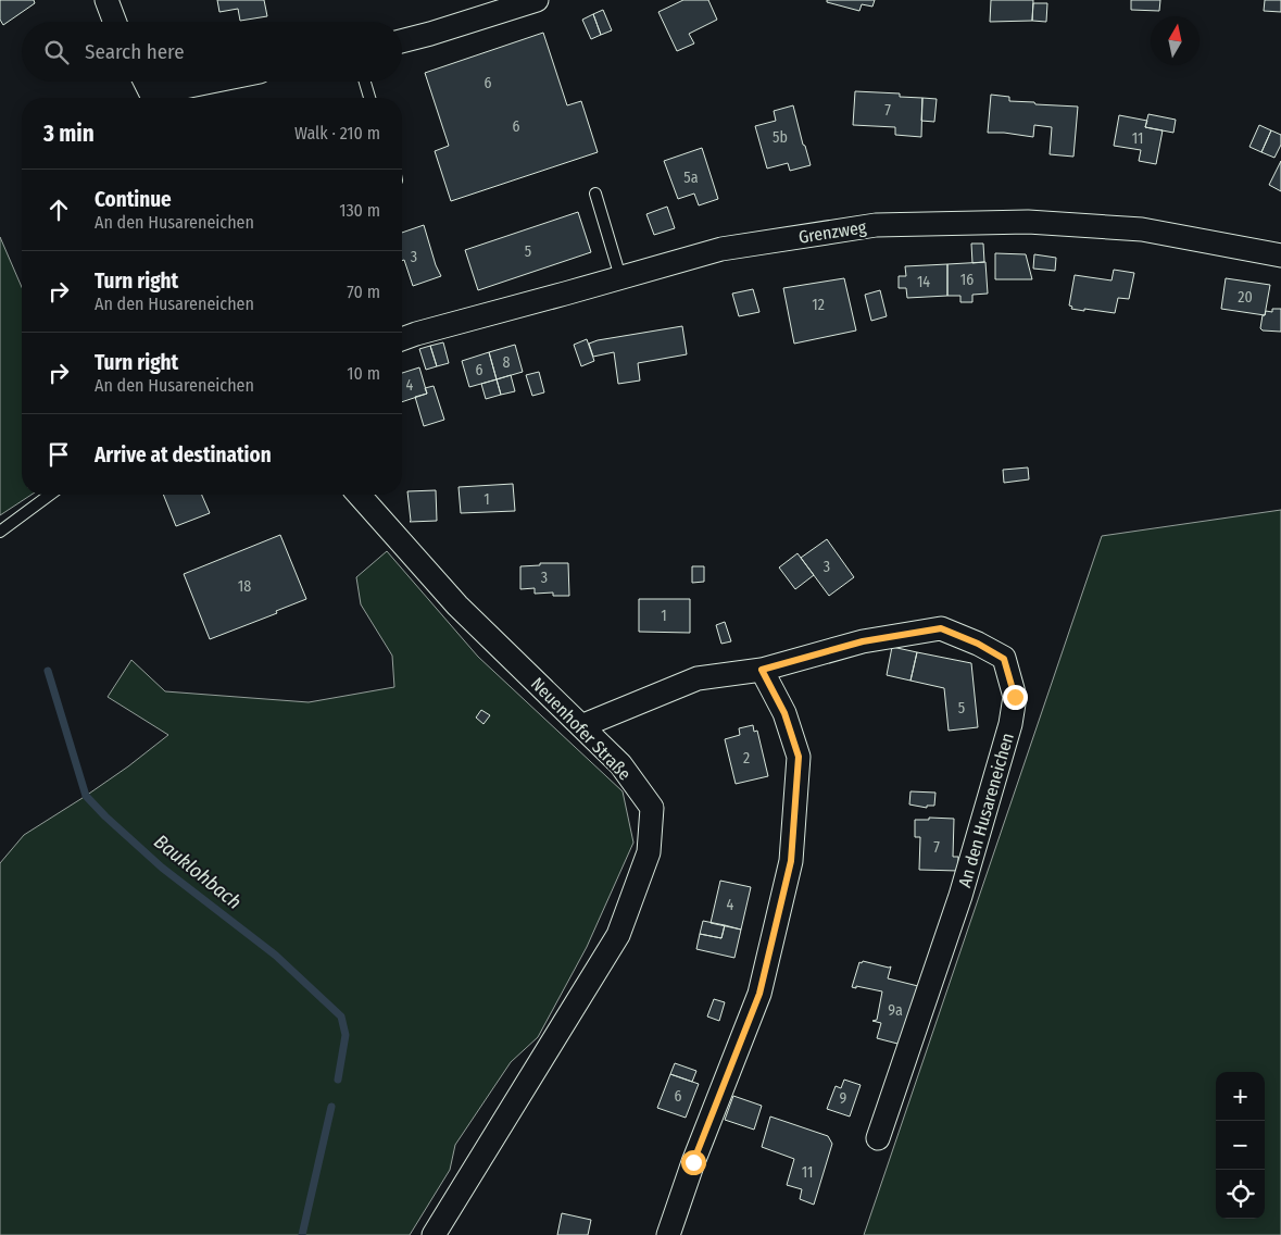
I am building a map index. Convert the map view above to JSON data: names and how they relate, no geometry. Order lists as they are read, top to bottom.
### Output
{
  "streets": {
    "street": ["Grenzweg", "Neuenhofer Straße", "An den Husareneichen"]
  },
  "crossings": [
    ["Neuenhofer Straße", "An den Husareneichen"]
  ],
  "water": ["Bauklohbach"],
  "house_numbers": [
    "6",
    "7",
    "6",
    "5b",
    "11",
    "5a",
    "5",
    "3",
    "16",
    "14",
    "20",
    "12",
    "8",
    "6",
    "4",
    "1",
    "3",
    "3",
    "18",
    "1",
    "5",
    "2",
    "7",
    "4",
    "9a",
    "6",
    "9",
    "11"
  ],
  "north": "top",
  "page": {
    "search": "Search here",
    "heading": ["3 min", "Walk · 210 m"],
    "list": [
      ["Continue", "An den Husareneichen", "130 m"],
      ["Turn right", "An den Husareneichen", "70 m"],
      ["Turn right", "An den Husareneichen", "10 m"],
      "Arrive at destination"
    ],
    "map_buttons": ["+", "−"]
  }
}
